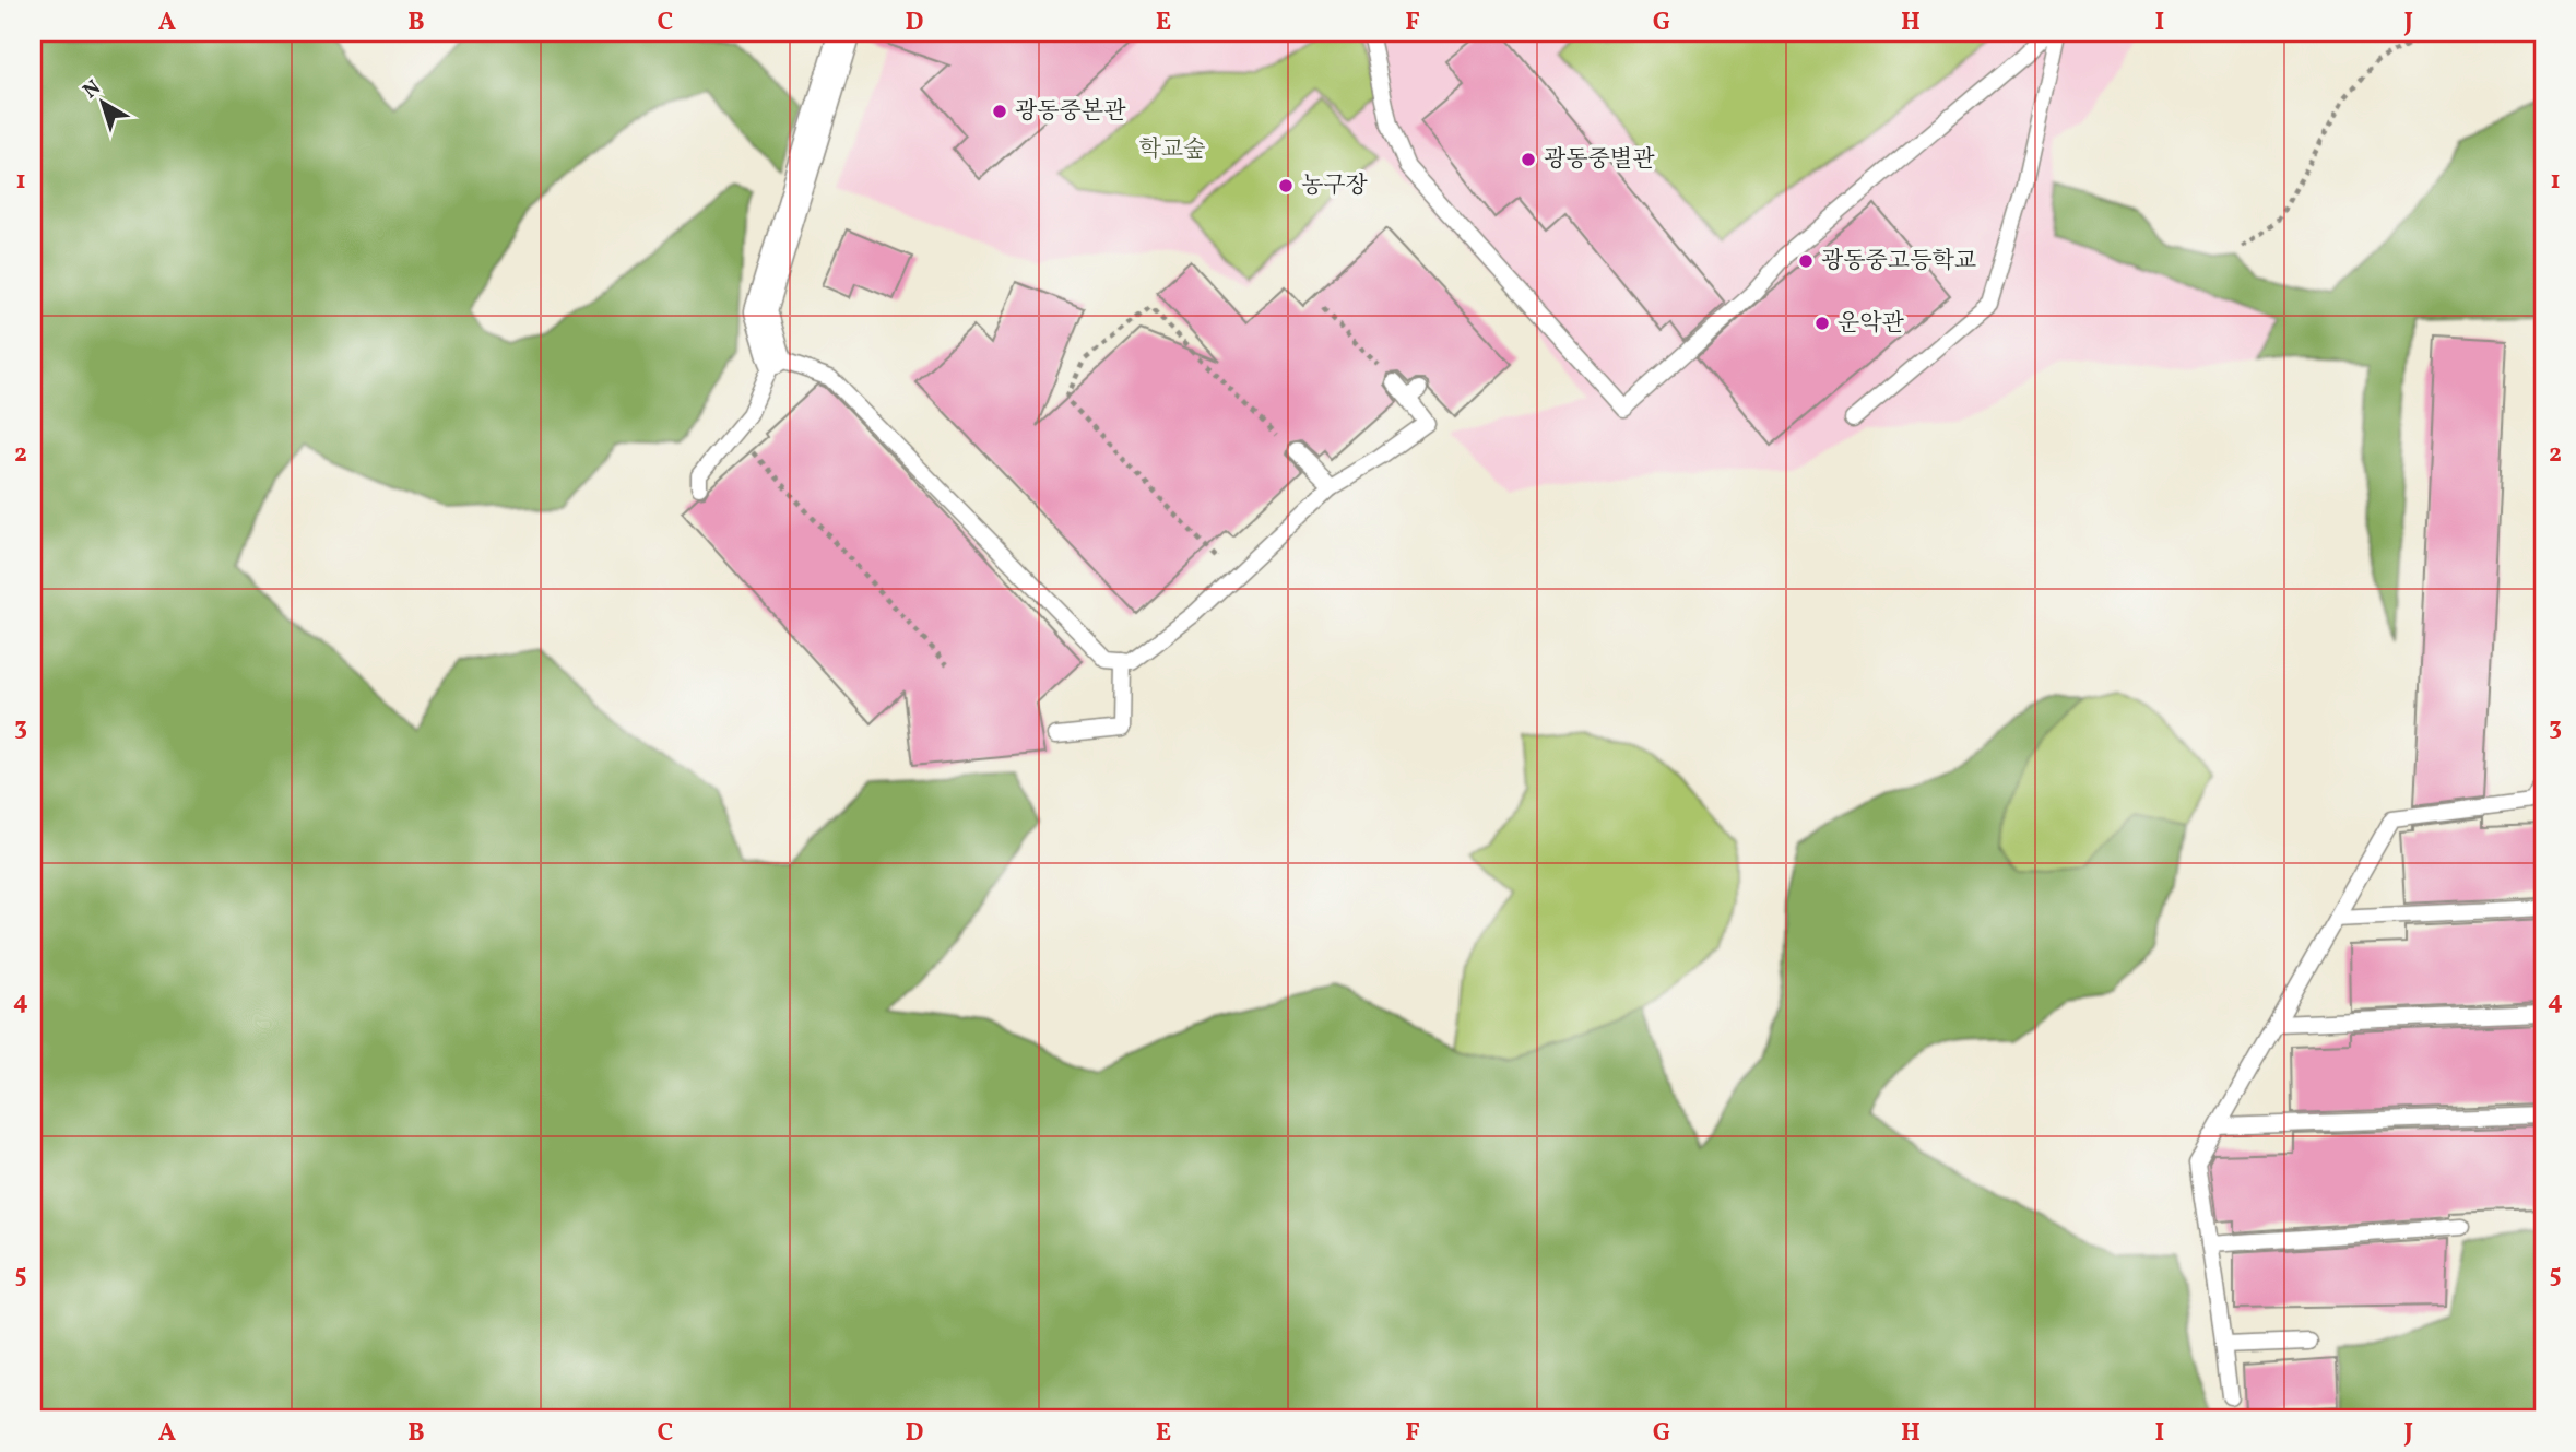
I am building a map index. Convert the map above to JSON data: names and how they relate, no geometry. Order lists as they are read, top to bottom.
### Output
{
  "parks": ["학교숲"],
  "places": [
    "광동중본관",
    "광동중별관",
    "농구장",
    "광동중고등학교",
    "운악관"
  ],
  "north": "top left",
  "grid": {
    "columns": [
      "A",
      "B",
      "C",
      "D",
      "E",
      "F",
      "G",
      "H",
      "I",
      "J"
    ],
    "rows": [
      "1",
      "2",
      "3",
      "4",
      "5"
    ]
  }
}
